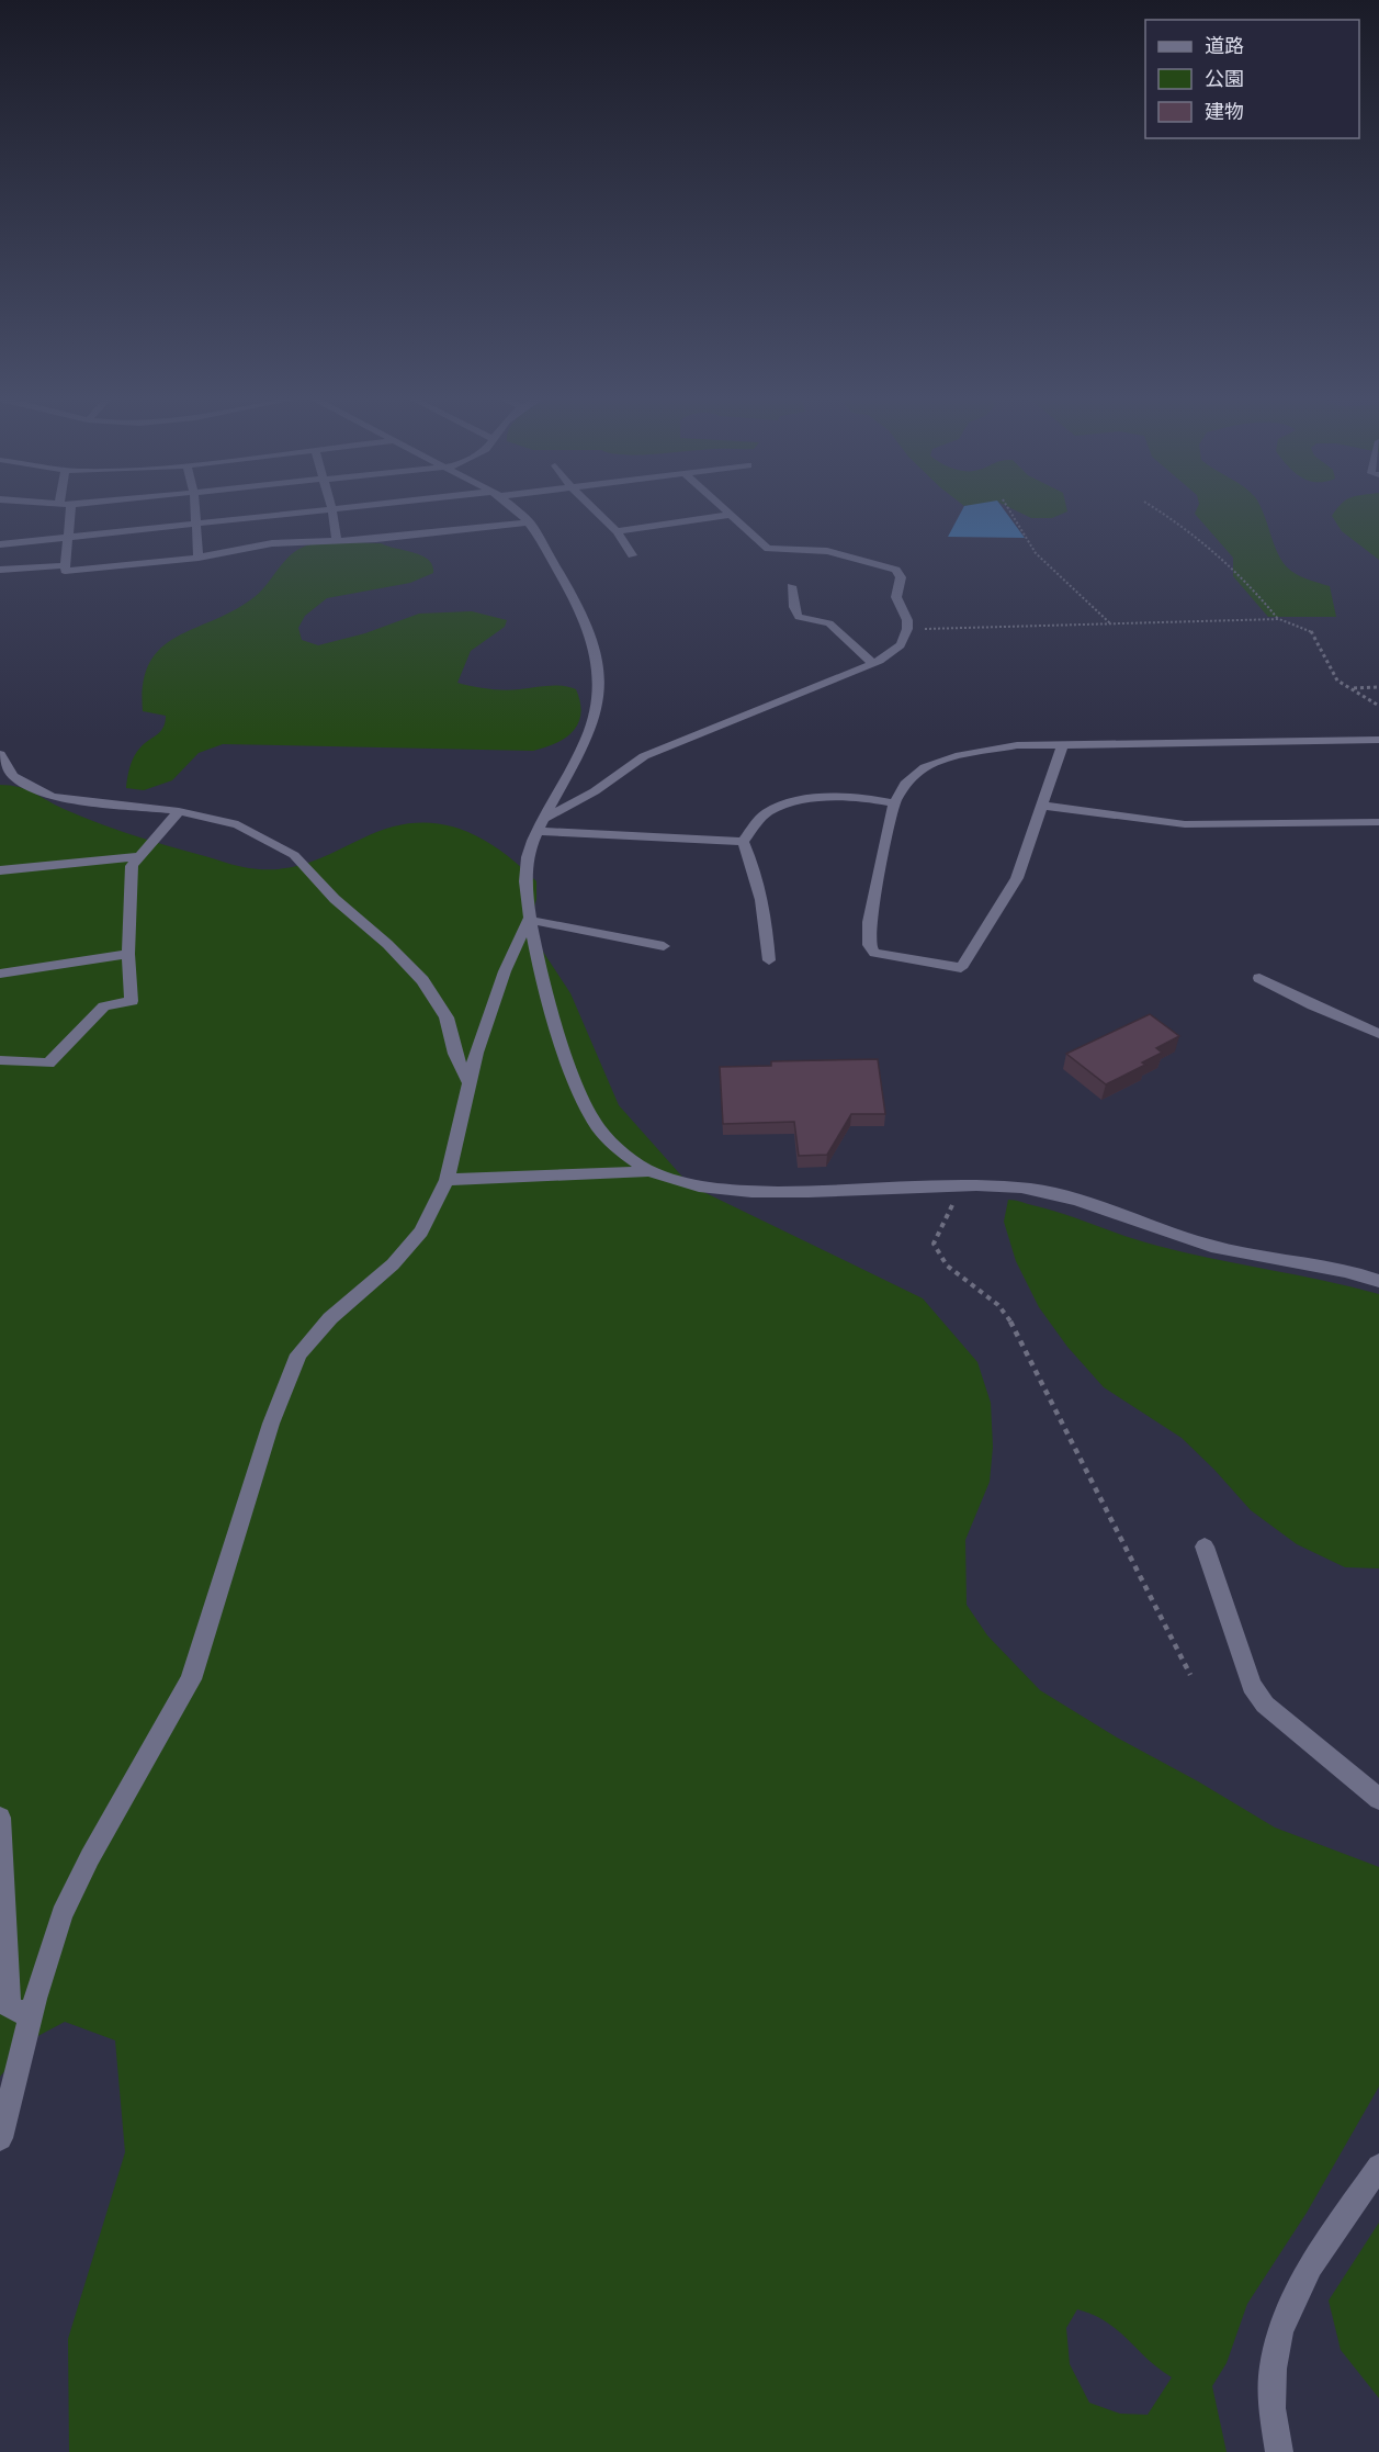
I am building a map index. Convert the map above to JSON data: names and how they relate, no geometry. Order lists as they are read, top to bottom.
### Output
{
  "legend": ["道路", "公園", "建物"]
}
